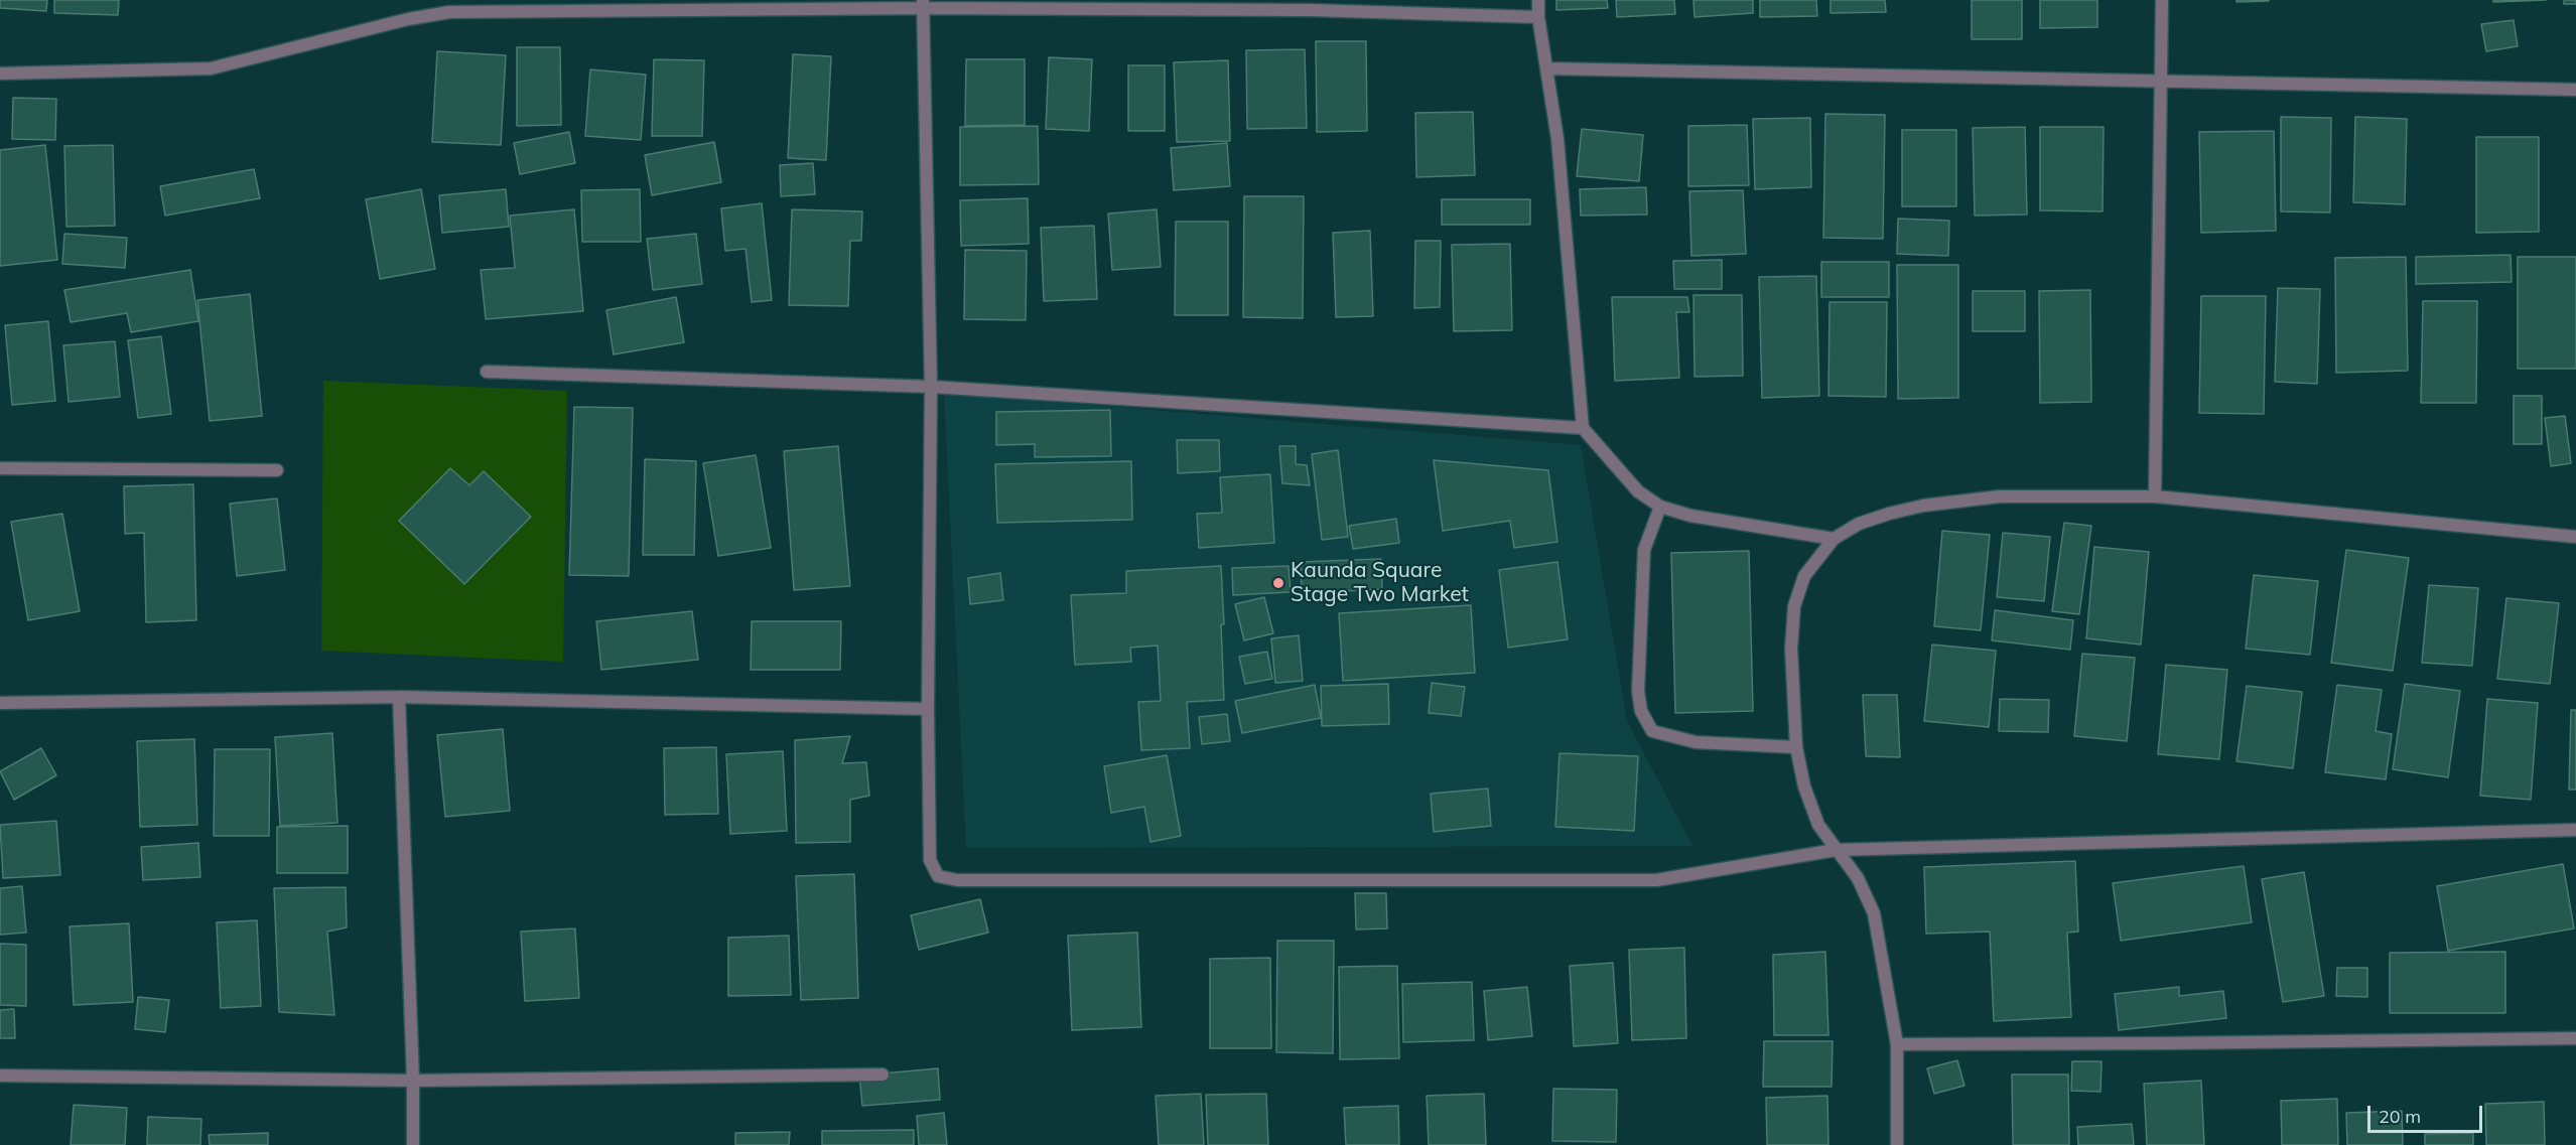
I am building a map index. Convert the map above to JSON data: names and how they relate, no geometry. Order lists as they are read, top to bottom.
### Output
{
  "places": ["Kaunda Square Stage Two Market"],
  "scale_bar": "20 m"
}
